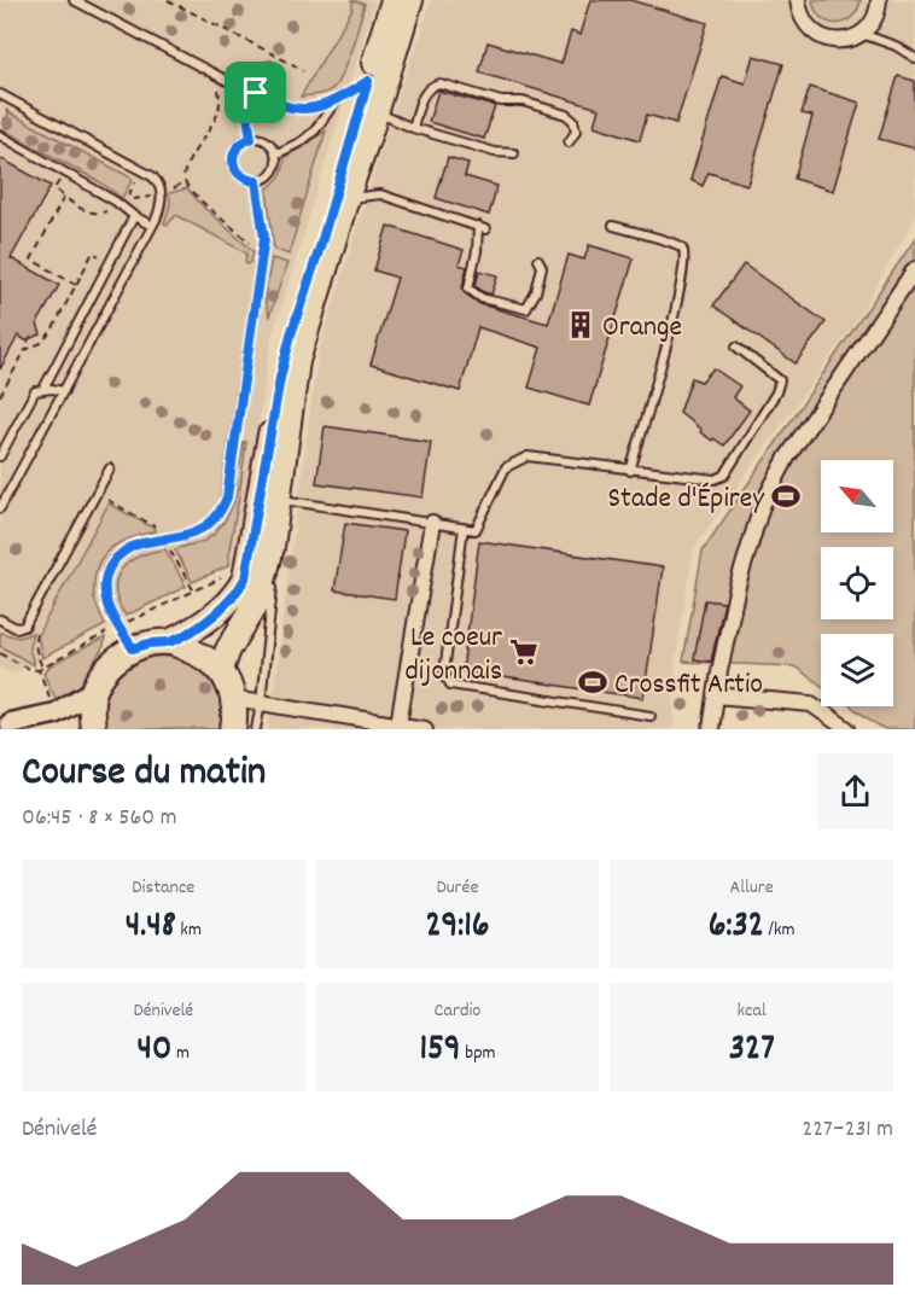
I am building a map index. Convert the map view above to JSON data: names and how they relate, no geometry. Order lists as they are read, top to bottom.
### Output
{
  "places": {
    "building": ["Orange"],
    "sports": ["Stade d'Épirey", "Crossfit Artio"],
    "supermarket": ["Le coeur dijonnais"]
  },
  "north": "top left",
  "page": {
    "heading": ["Course du matin", "06:45 · 8 × 560 m"],
    "stats": [
      ["Distance", "4.48 km"],
      ["Durée", "29:16"],
      ["Allure", "6:32 /km"],
      ["Dénivelé", "40 m"],
      ["Cardio", "159 bpm"],
      ["kcal", "327"]
    ],
    "chart": ["Dénivelé", "227–231 m"]
  }
}
